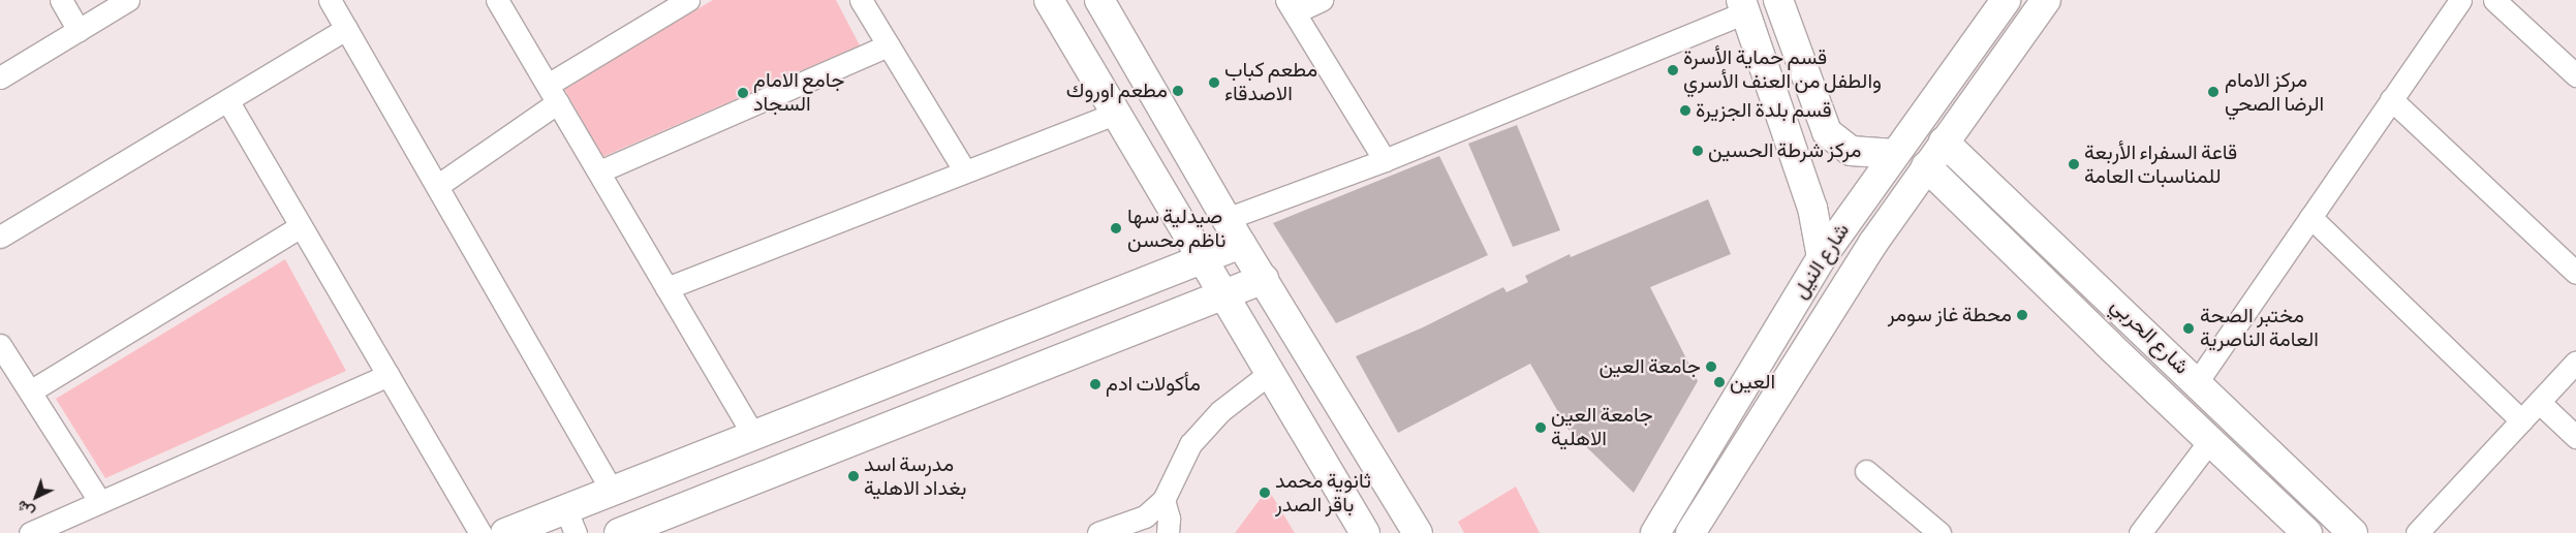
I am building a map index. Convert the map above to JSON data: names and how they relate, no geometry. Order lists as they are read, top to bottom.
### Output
{
  "streets": {
    "street": ["شارع النيل", "شارع الحربي"]
  },
  "places": [
    "قسم حماية الأسرة والطفل من العنف الأسري",
    "مطعم كباب الاصدقاء",
    "مطعم اوروك",
    "مركز الامام الرضا الصحي",
    "جامع الامام السجاد",
    "قسم بلدة الجزيرة",
    "مركز شرطة الحسين",
    "قاعة السفراء الأربعة للمناسبات العامة",
    "صيدلية سها ناظم محسن",
    "محطة غاز سومر",
    "مختبر الصحة العامة الناصرية",
    "جامعة العين",
    "العين",
    "مأكولات ادم",
    "جامعة العين الاهلية",
    "مدرسة اسد بغداد الاهلية",
    "ثانوية محمد باقر الصدر"
  ],
  "north": "bottom left"
}
